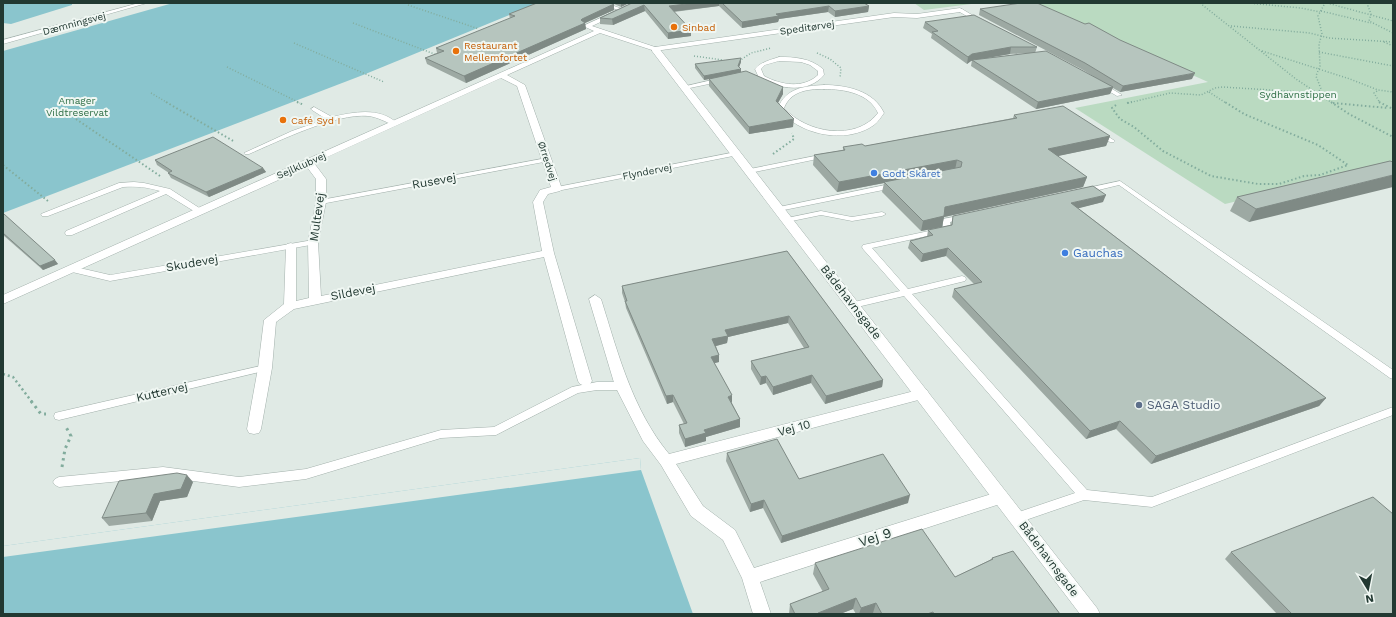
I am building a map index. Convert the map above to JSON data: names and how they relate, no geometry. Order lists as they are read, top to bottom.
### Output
{
  "streets": {
    "street": [
      "Speditørvej",
      "Ørredvej",
      "Sejlklubvej",
      "Multevej",
      "Sildevej",
      "Bådehavnsgade",
      "Vej 10",
      "Vej 9"
    ],
    "lane": [
      "Dæmningsvej",
      "Flyndervej",
      "Rusevej",
      "Skudevej",
      "Kuttervej"
    ]
  },
  "crossings": [
    ["Speditørvej", "Bådehavnsgade"],
    ["Ørredvej", "Sejlklubvej"],
    ["Ørredvej", "Flyndervej"],
    ["Ørredvej", "Rusevej"],
    ["Ørredvej", "Sildevej"],
    ["Sejlklubvej", "Multevej"],
    ["Sejlklubvej", "Skudevej"],
    ["Flyndervej", "Bådehavnsgade"],
    ["Rusevej", "Multevej"],
    ["Multevej", "Skudevej"],
    ["Multevej", "Sildevej"],
    ["Sildevej", "Kuttervej"],
    ["Bådehavnsgade", "Vej 10"],
    ["Bådehavnsgade", "Vej 9"]
  ],
  "parks": ["Sydhavnstippen", "Amager Vildtreservat"],
  "places": [
    "Sinbad",
    "Restaurant Mellemfortet",
    "Café Syd I",
    "Godt Skåret",
    "Gauchas",
    "SAGA Studio"
  ],
  "north": "bottom"
}
